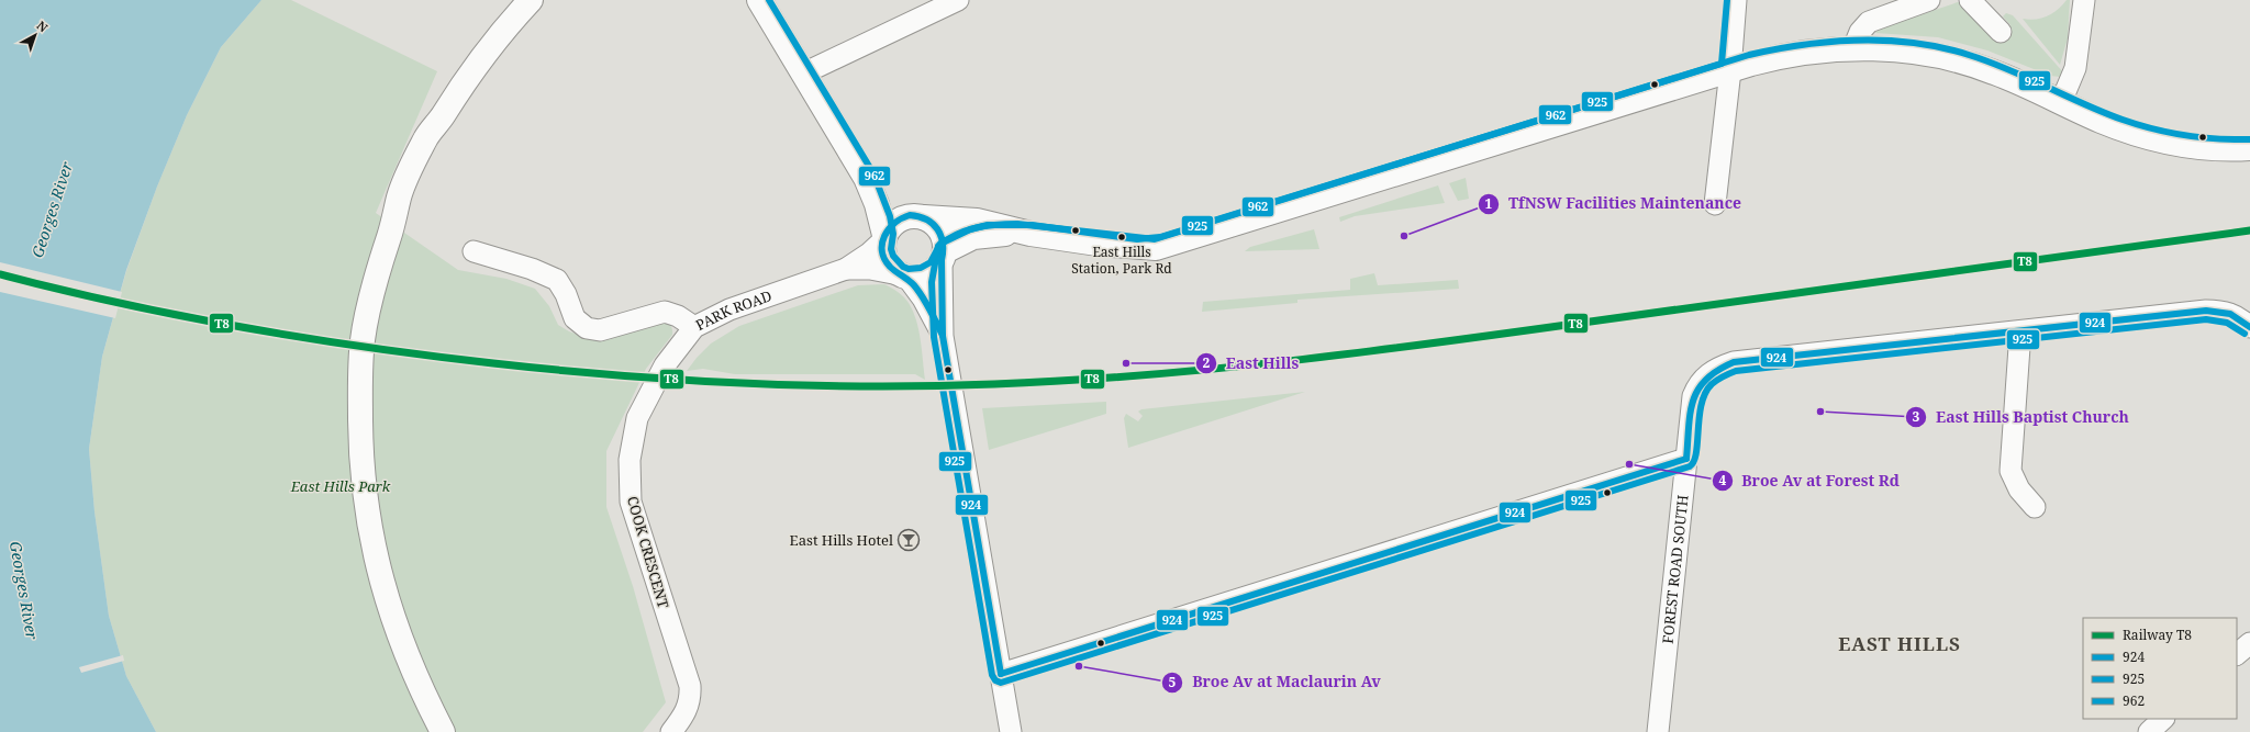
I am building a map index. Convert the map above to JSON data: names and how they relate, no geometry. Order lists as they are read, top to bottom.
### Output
{
  "streets": {
    "street": ["PARK ROAD", "COOK CRESCENT", "FOREST ROAD SOUTH"]
  },
  "crossings": [
    ["PARK ROAD", "COOK CRESCENT"]
  ],
  "districts": ["EAST HILLS"],
  "water": ["Georges River"],
  "parks": ["East Hills Park"],
  "places": {
    "other": [
      "TfNSW Facilities Maintenance",
      "East Hills Station, Park Rd",
      "East Hills",
      "East Hills Baptist Church",
      "Broe Av at Forest Rd",
      "Broe Av at Maclaurin Av"
    ],
    "bar": ["East Hills Hotel"]
  },
  "lines": [
    "transit line 962",
    "transit line 925",
    "transit line 924",
    "rail line T8"
  ],
  "legend": [
    "Railway T8",
    "924",
    "925",
    "962"
  ],
  "north": "top right"
}
